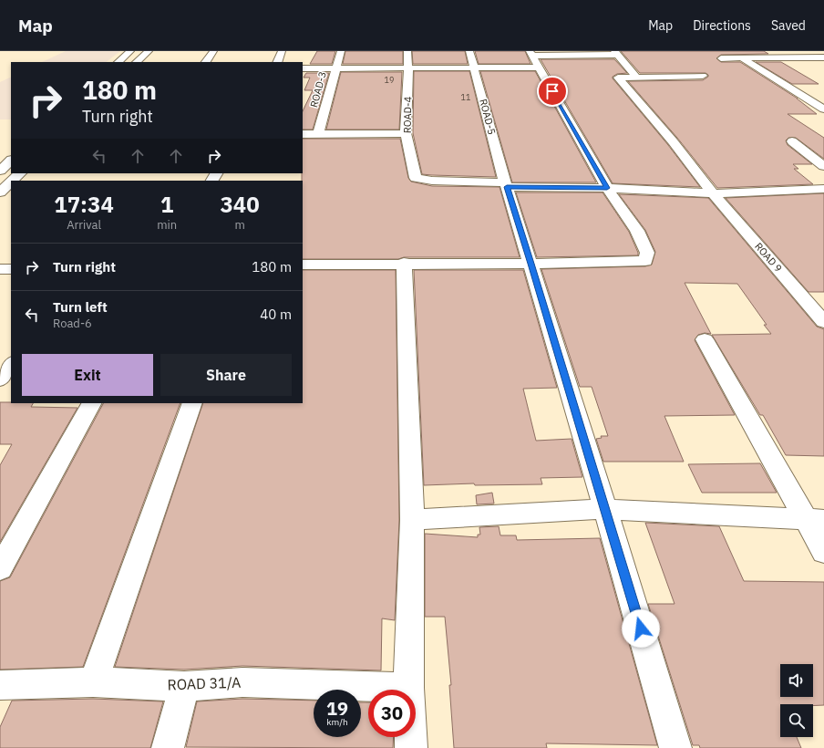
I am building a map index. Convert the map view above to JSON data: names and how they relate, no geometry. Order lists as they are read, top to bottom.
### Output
{
  "streets": {
    "street": [
      "ROAD-3",
      "ROAD-4",
      "ROAD-5",
      "ROAD 9",
      "ROAD 31/A"
    ]
  },
  "crossings": [
    ["ROAD-4", "ROAD-5"]
  ],
  "house_numbers": ["19", "11"],
  "page": {
    "header": "Map",
    "nav": ["Map", "Directions", "Saved"],
    "turn": ["180 m", "Turn right"],
    "eta": [
      "17:34",
      "Arrival",
      "1",
      "min",
      "340",
      "m"
    ],
    "list": [
      {
        "name": "Turn right",
        "value": "180 m"
      },
      {
        "name": "Turn left",
        "note": "Road-6",
        "value": "40 m"
      }
    ],
    "buttons": ["Exit", "Share"],
    "speed": "19 km/h",
    "limit": "30"
  }
}
